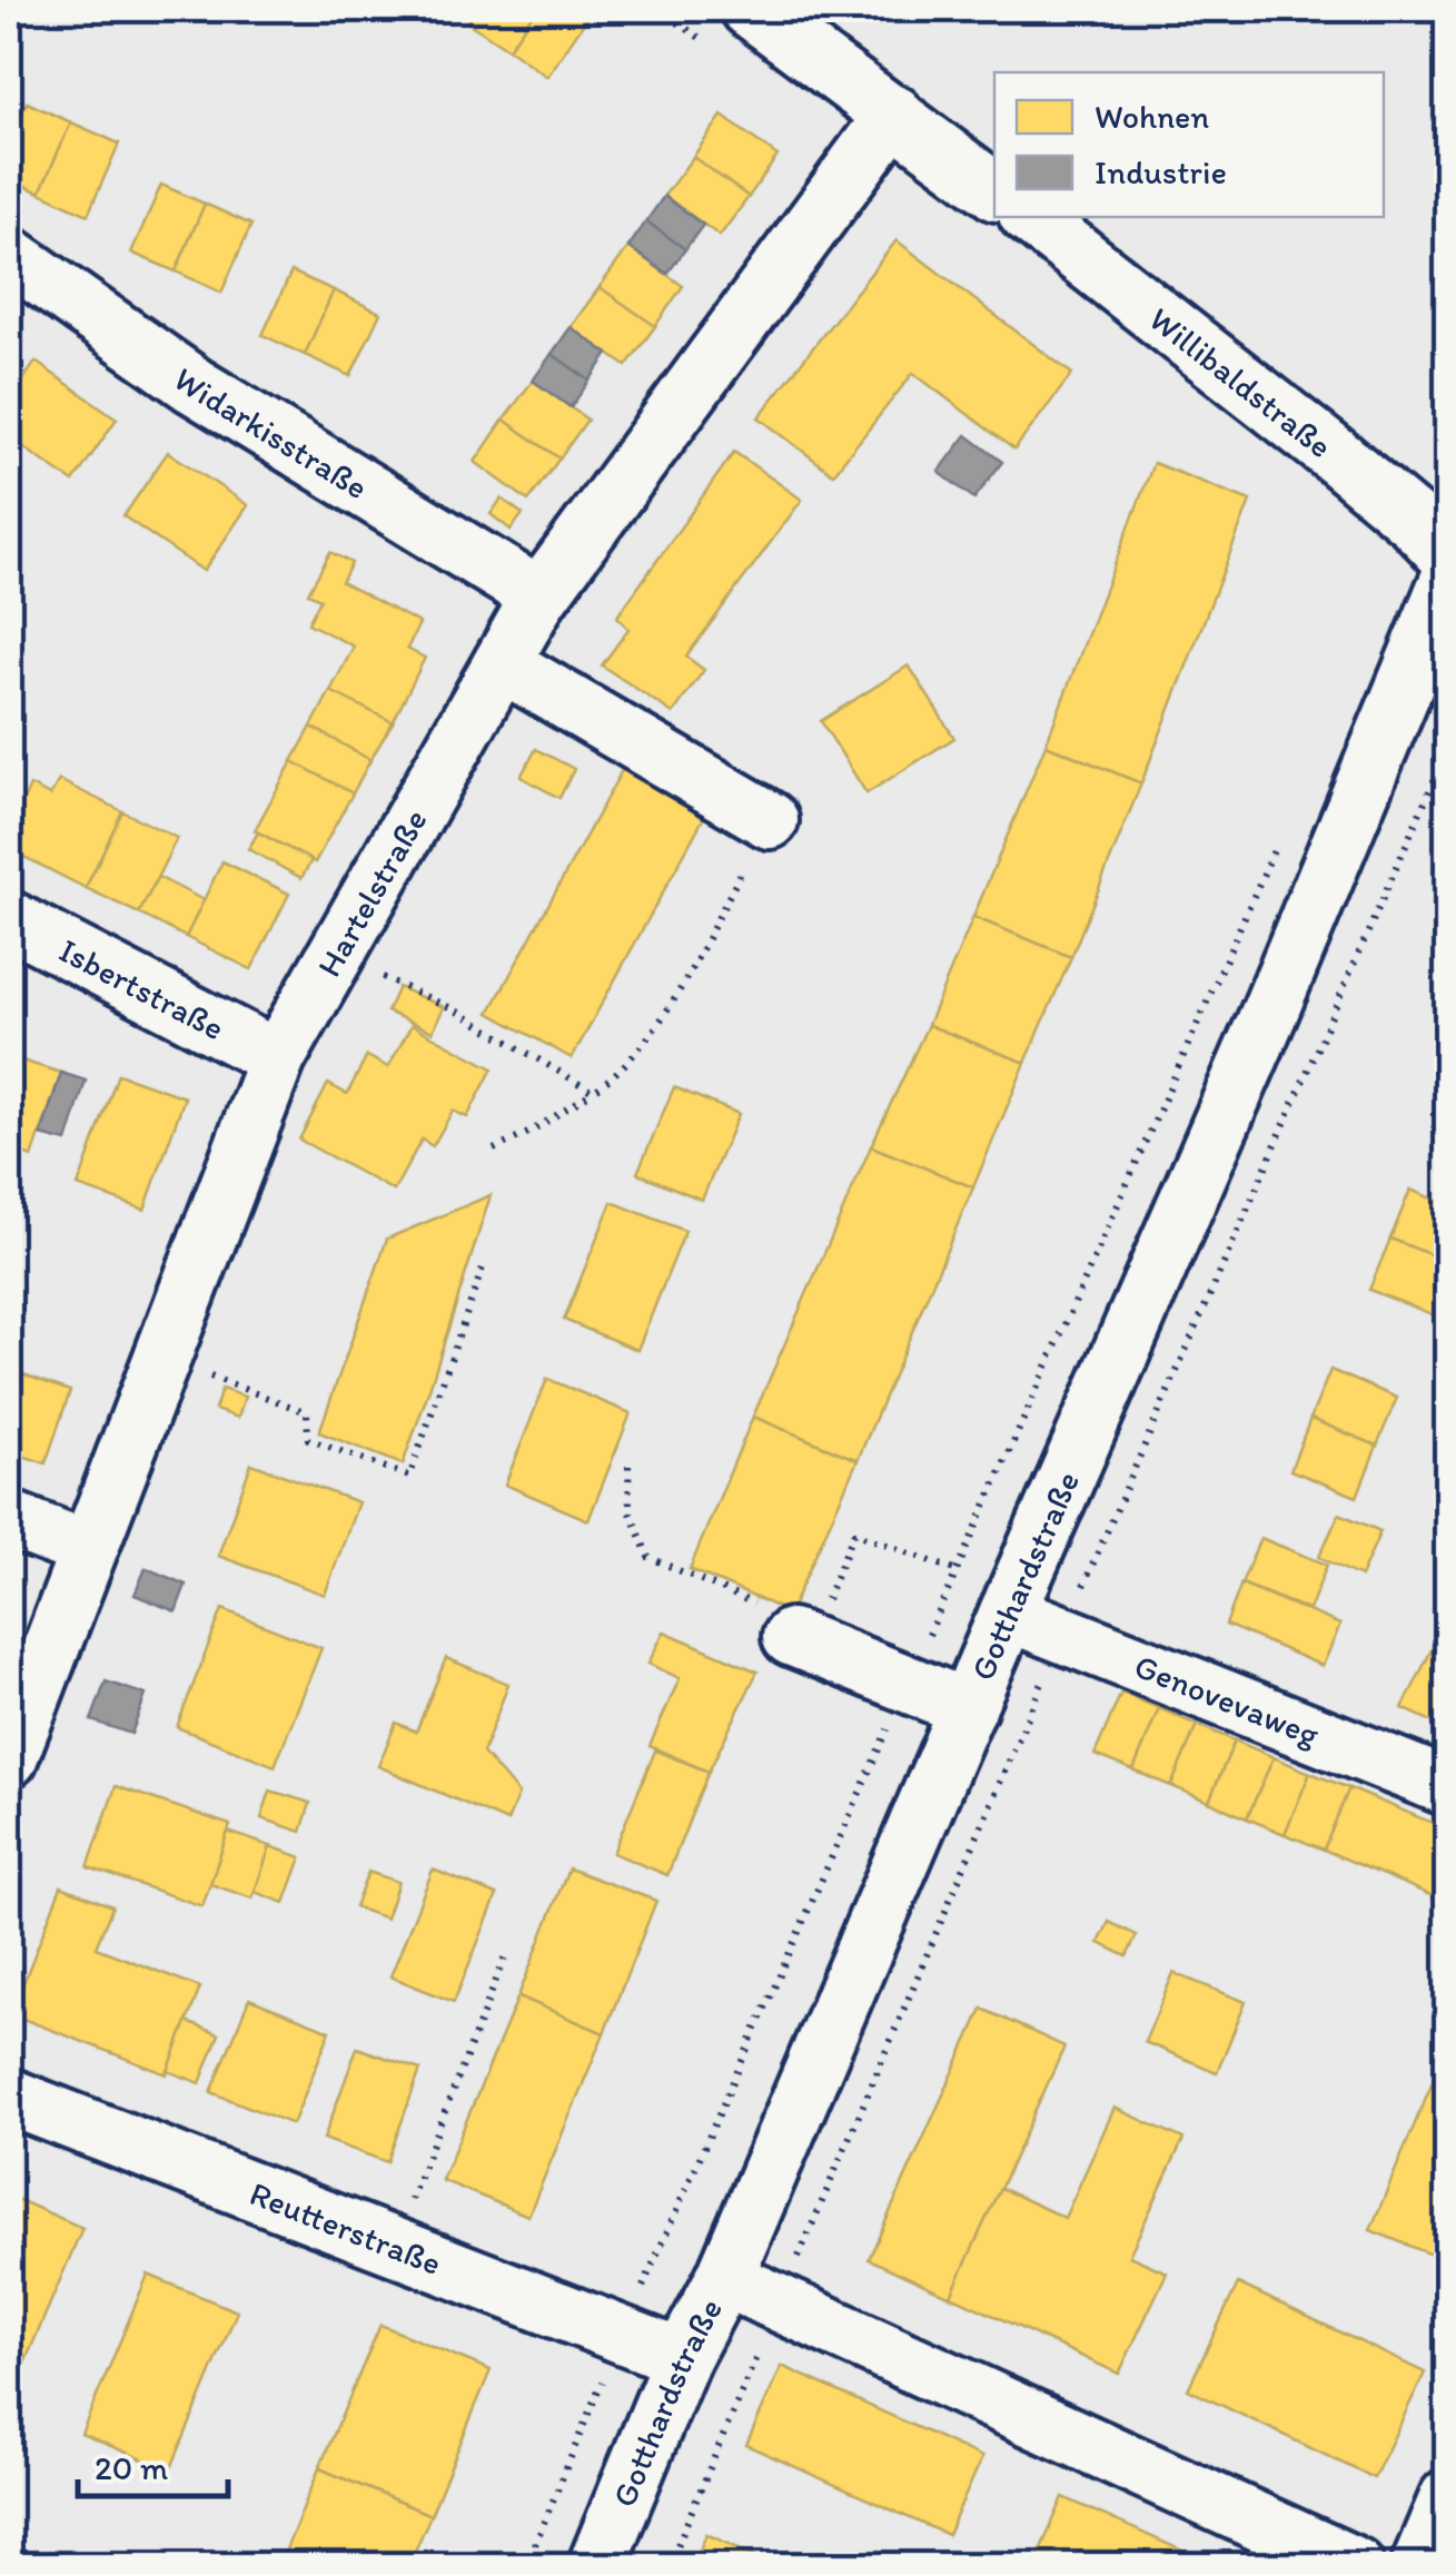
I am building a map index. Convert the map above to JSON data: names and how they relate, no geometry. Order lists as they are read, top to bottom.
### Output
{
  "streets": {
    "street": [
      "Willibaldstraße",
      "Widarkisstraße",
      "Hartelstraße",
      "Isbertstraße",
      "Gotthardstraße",
      "Genovevaweg",
      "Reutterstraße"
    ]
  },
  "crossings": [
    ["Widarkisstraße", "Hartelstraße"],
    ["Hartelstraße", "Isbertstraße"],
    ["Gotthardstraße", "Genovevaweg"],
    ["Gotthardstraße", "Reutterstraße"]
  ],
  "legend": ["Wohnen", "Industrie"],
  "scale_bar": "20 m"
}
